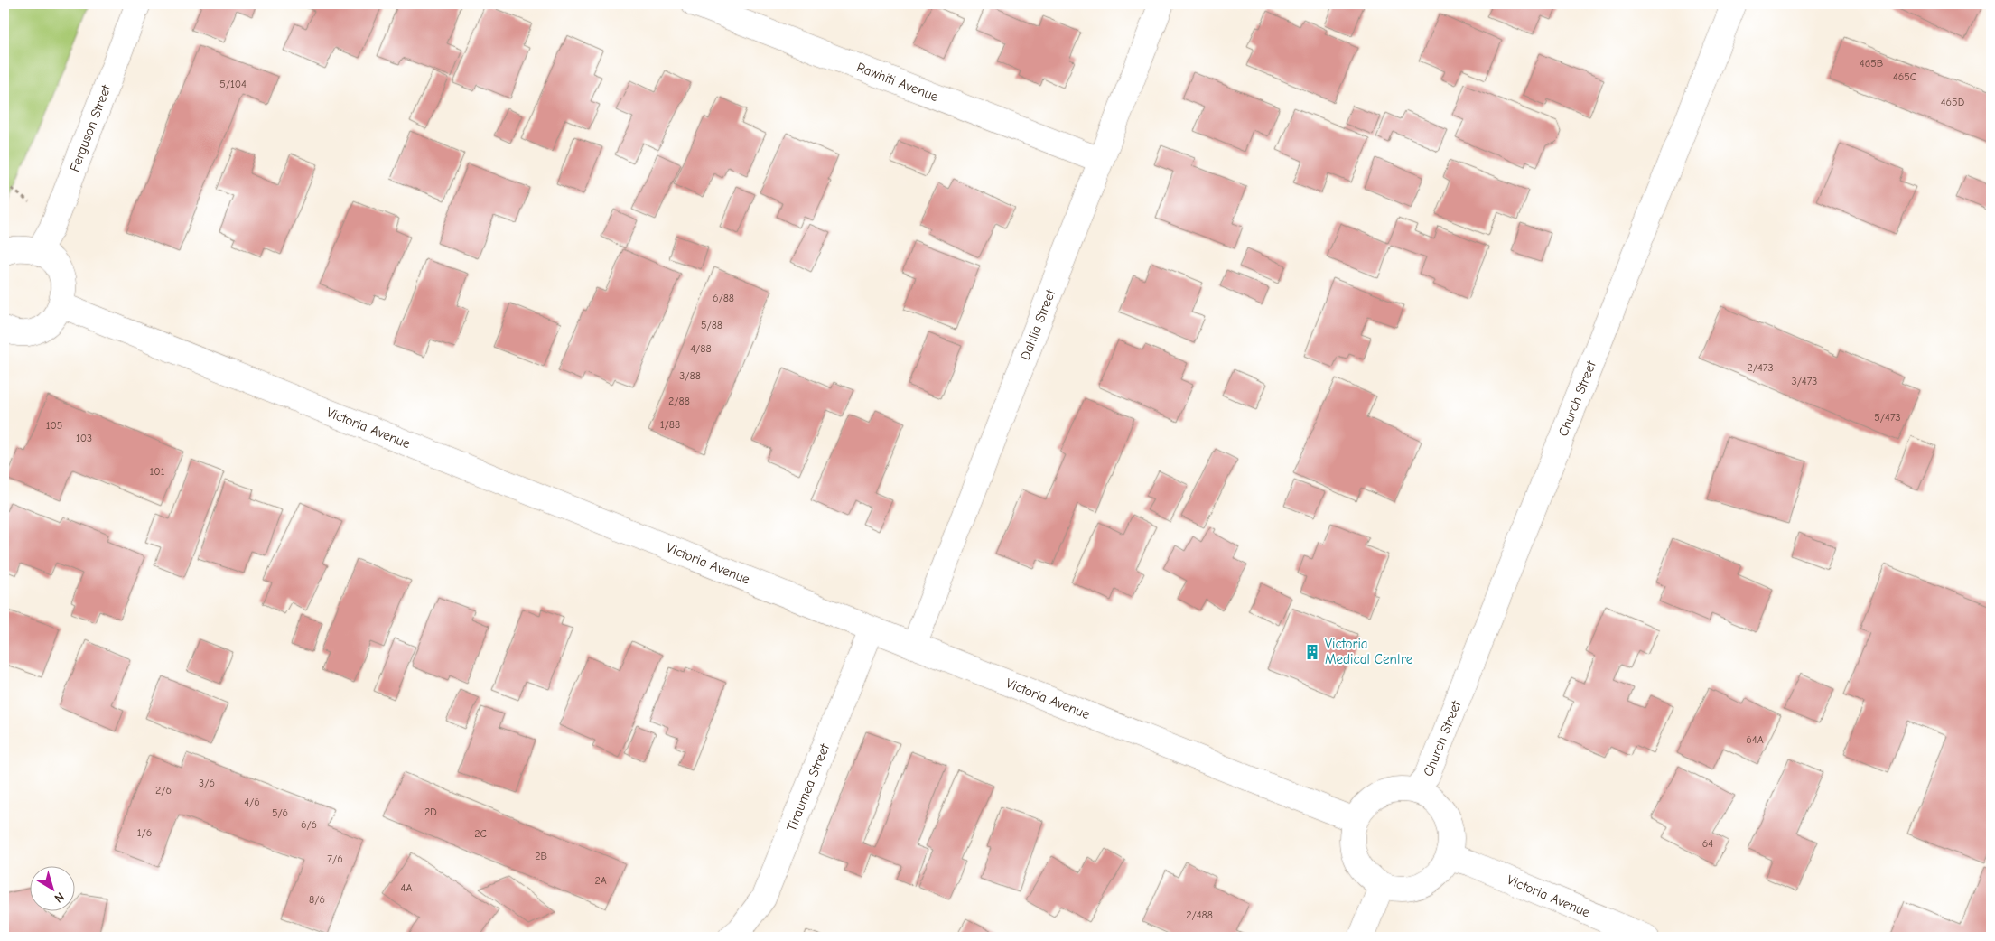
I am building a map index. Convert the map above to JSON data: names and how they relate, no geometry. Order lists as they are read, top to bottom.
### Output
{
  "streets": {
    "street": [
      "Rawhiti Avenue",
      "Ferguson Street",
      "Dahlia Street",
      "Church Street",
      "Victoria Avenue",
      "Tiraumea Street"
    ]
  },
  "crossings": [
    ["Rawhiti Avenue", "Dahlia Street"],
    ["Dahlia Street", "Victoria Avenue"],
    ["Church Street", "Victoria Avenue"],
    ["Victoria Avenue", "Tiraumea Street"]
  ],
  "places": {
    "building": ["Victoria Medical Centre"]
  },
  "house_numbers": [
    "465B",
    "465C",
    "5/104",
    "465D",
    "6/88",
    "5/88",
    "4/88",
    "2/473",
    "3/88",
    "3/473",
    "2/88",
    "5/473",
    "1/88",
    "105",
    "103",
    "101",
    "64A",
    "3/6",
    "2/6",
    "4/6",
    "2D",
    "5/6",
    "6/6",
    "1/6",
    "2C",
    "64",
    "2B",
    "7/6",
    "2A",
    "4A",
    "8/6",
    "2/488"
  ],
  "north": "bottom right"
}
